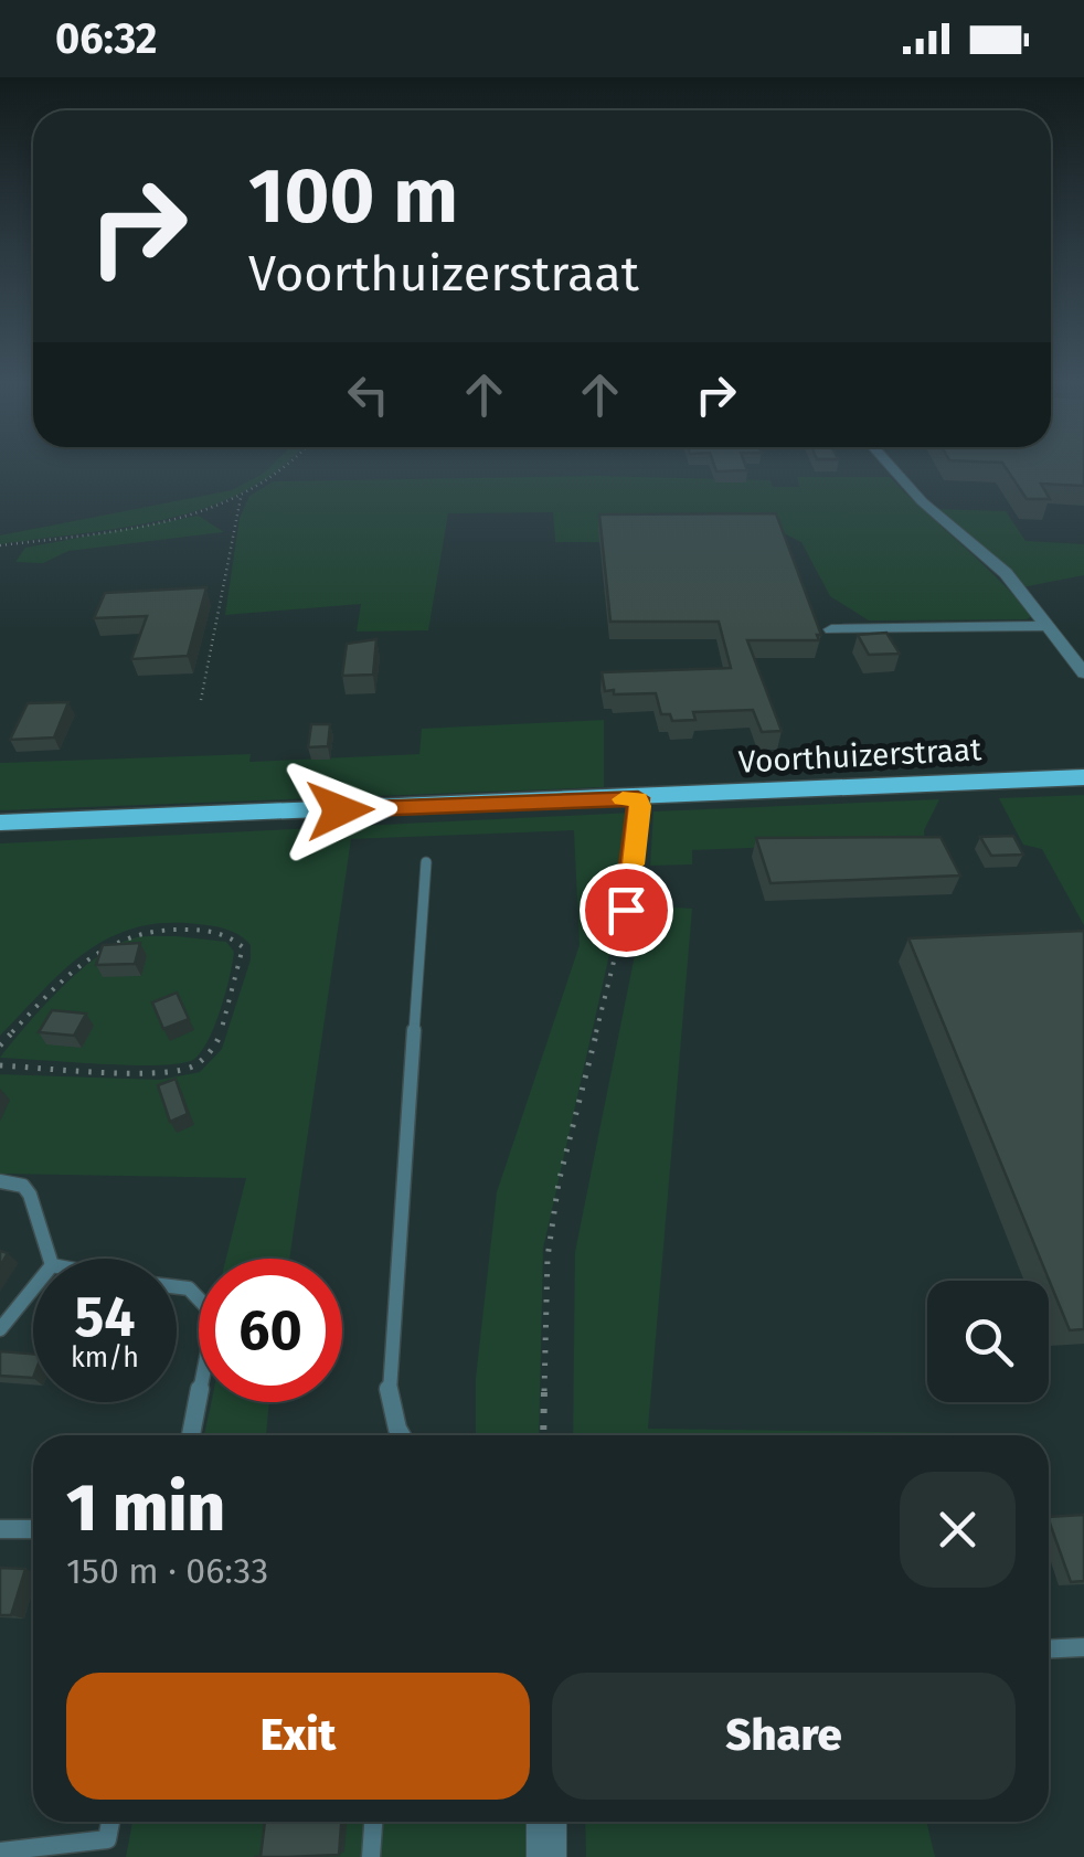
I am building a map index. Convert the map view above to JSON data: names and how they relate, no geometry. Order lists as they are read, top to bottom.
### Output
{
  "streets": {
    "main road": ["Voorthuizerstraat"]
  },
  "page": {
    "status": "06:32",
    "turn": ["100 m", "Voorthuizerstraat"],
    "speed": "54 km/h",
    "limit": "60",
    "heading": ["1 min", "150 m · 06:33"],
    "buttons": ["Exit", "Share"]
  }
}
